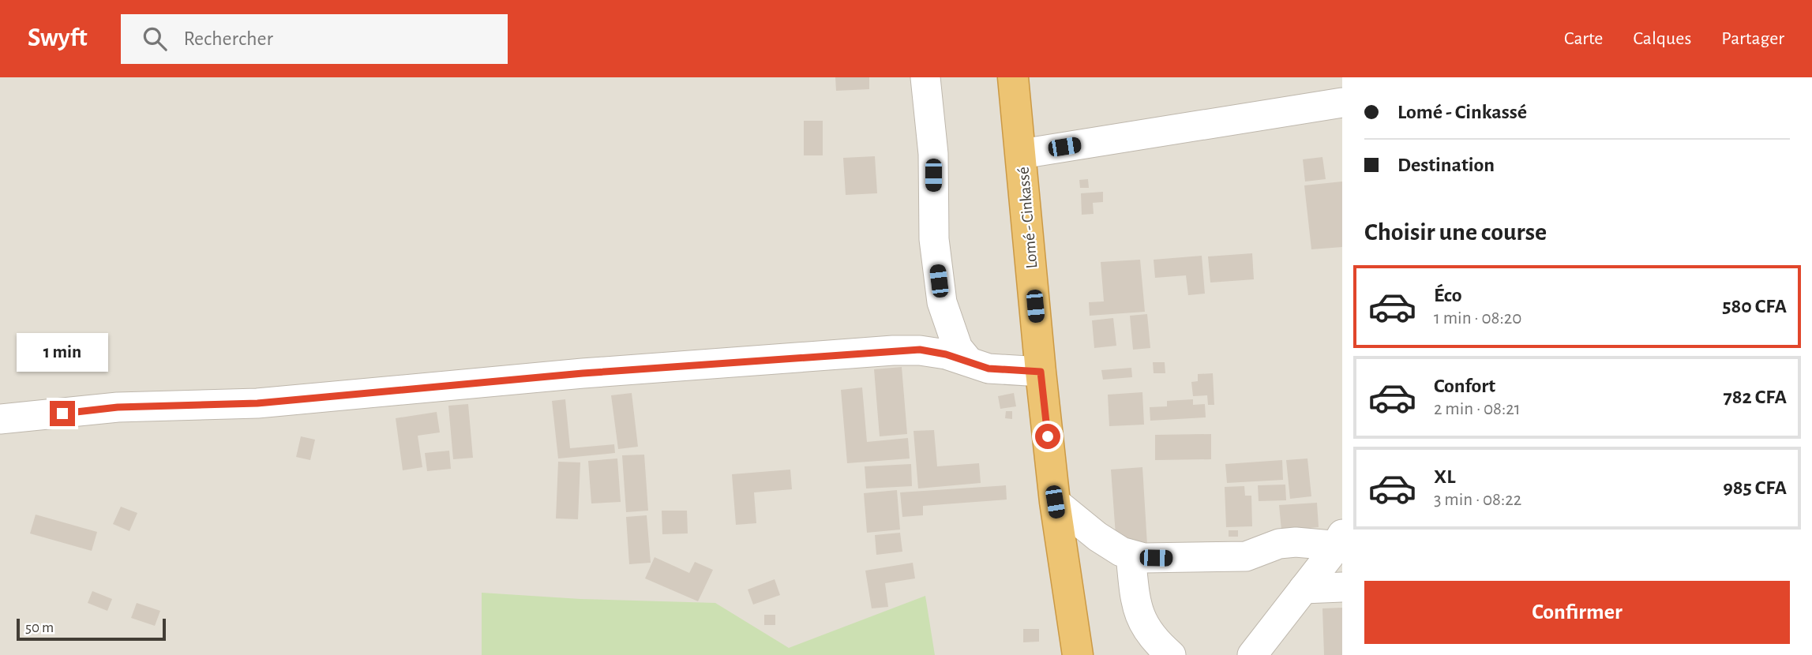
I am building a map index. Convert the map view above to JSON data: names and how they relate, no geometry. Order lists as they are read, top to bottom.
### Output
{
  "streets": {
    "highway": ["Lomé - Cinkassé"]
  },
  "scale_bar": "50 m",
  "page": {
    "header": "Swyft",
    "search": "Rechercher",
    "nav": ["Carte", "Calques", "Partager"],
    "banner": ["Lomé - Cinkassé", "Destination"],
    "heading": "Choisir une course",
    "list": [
      {
        "name": "Éco",
        "note": "1 min · 08:20",
        "value": "580 CFA"
      },
      {
        "name": "Confort",
        "note": "2 min · 08:21",
        "value": "782 CFA"
      },
      {
        "name": "XL",
        "note": "3 min · 08:22",
        "value": "985 CFA"
      }
    ],
    "bubble": "1 min",
    "buttons": "Confirmer",
    "scale": "50 m"
  }
}
